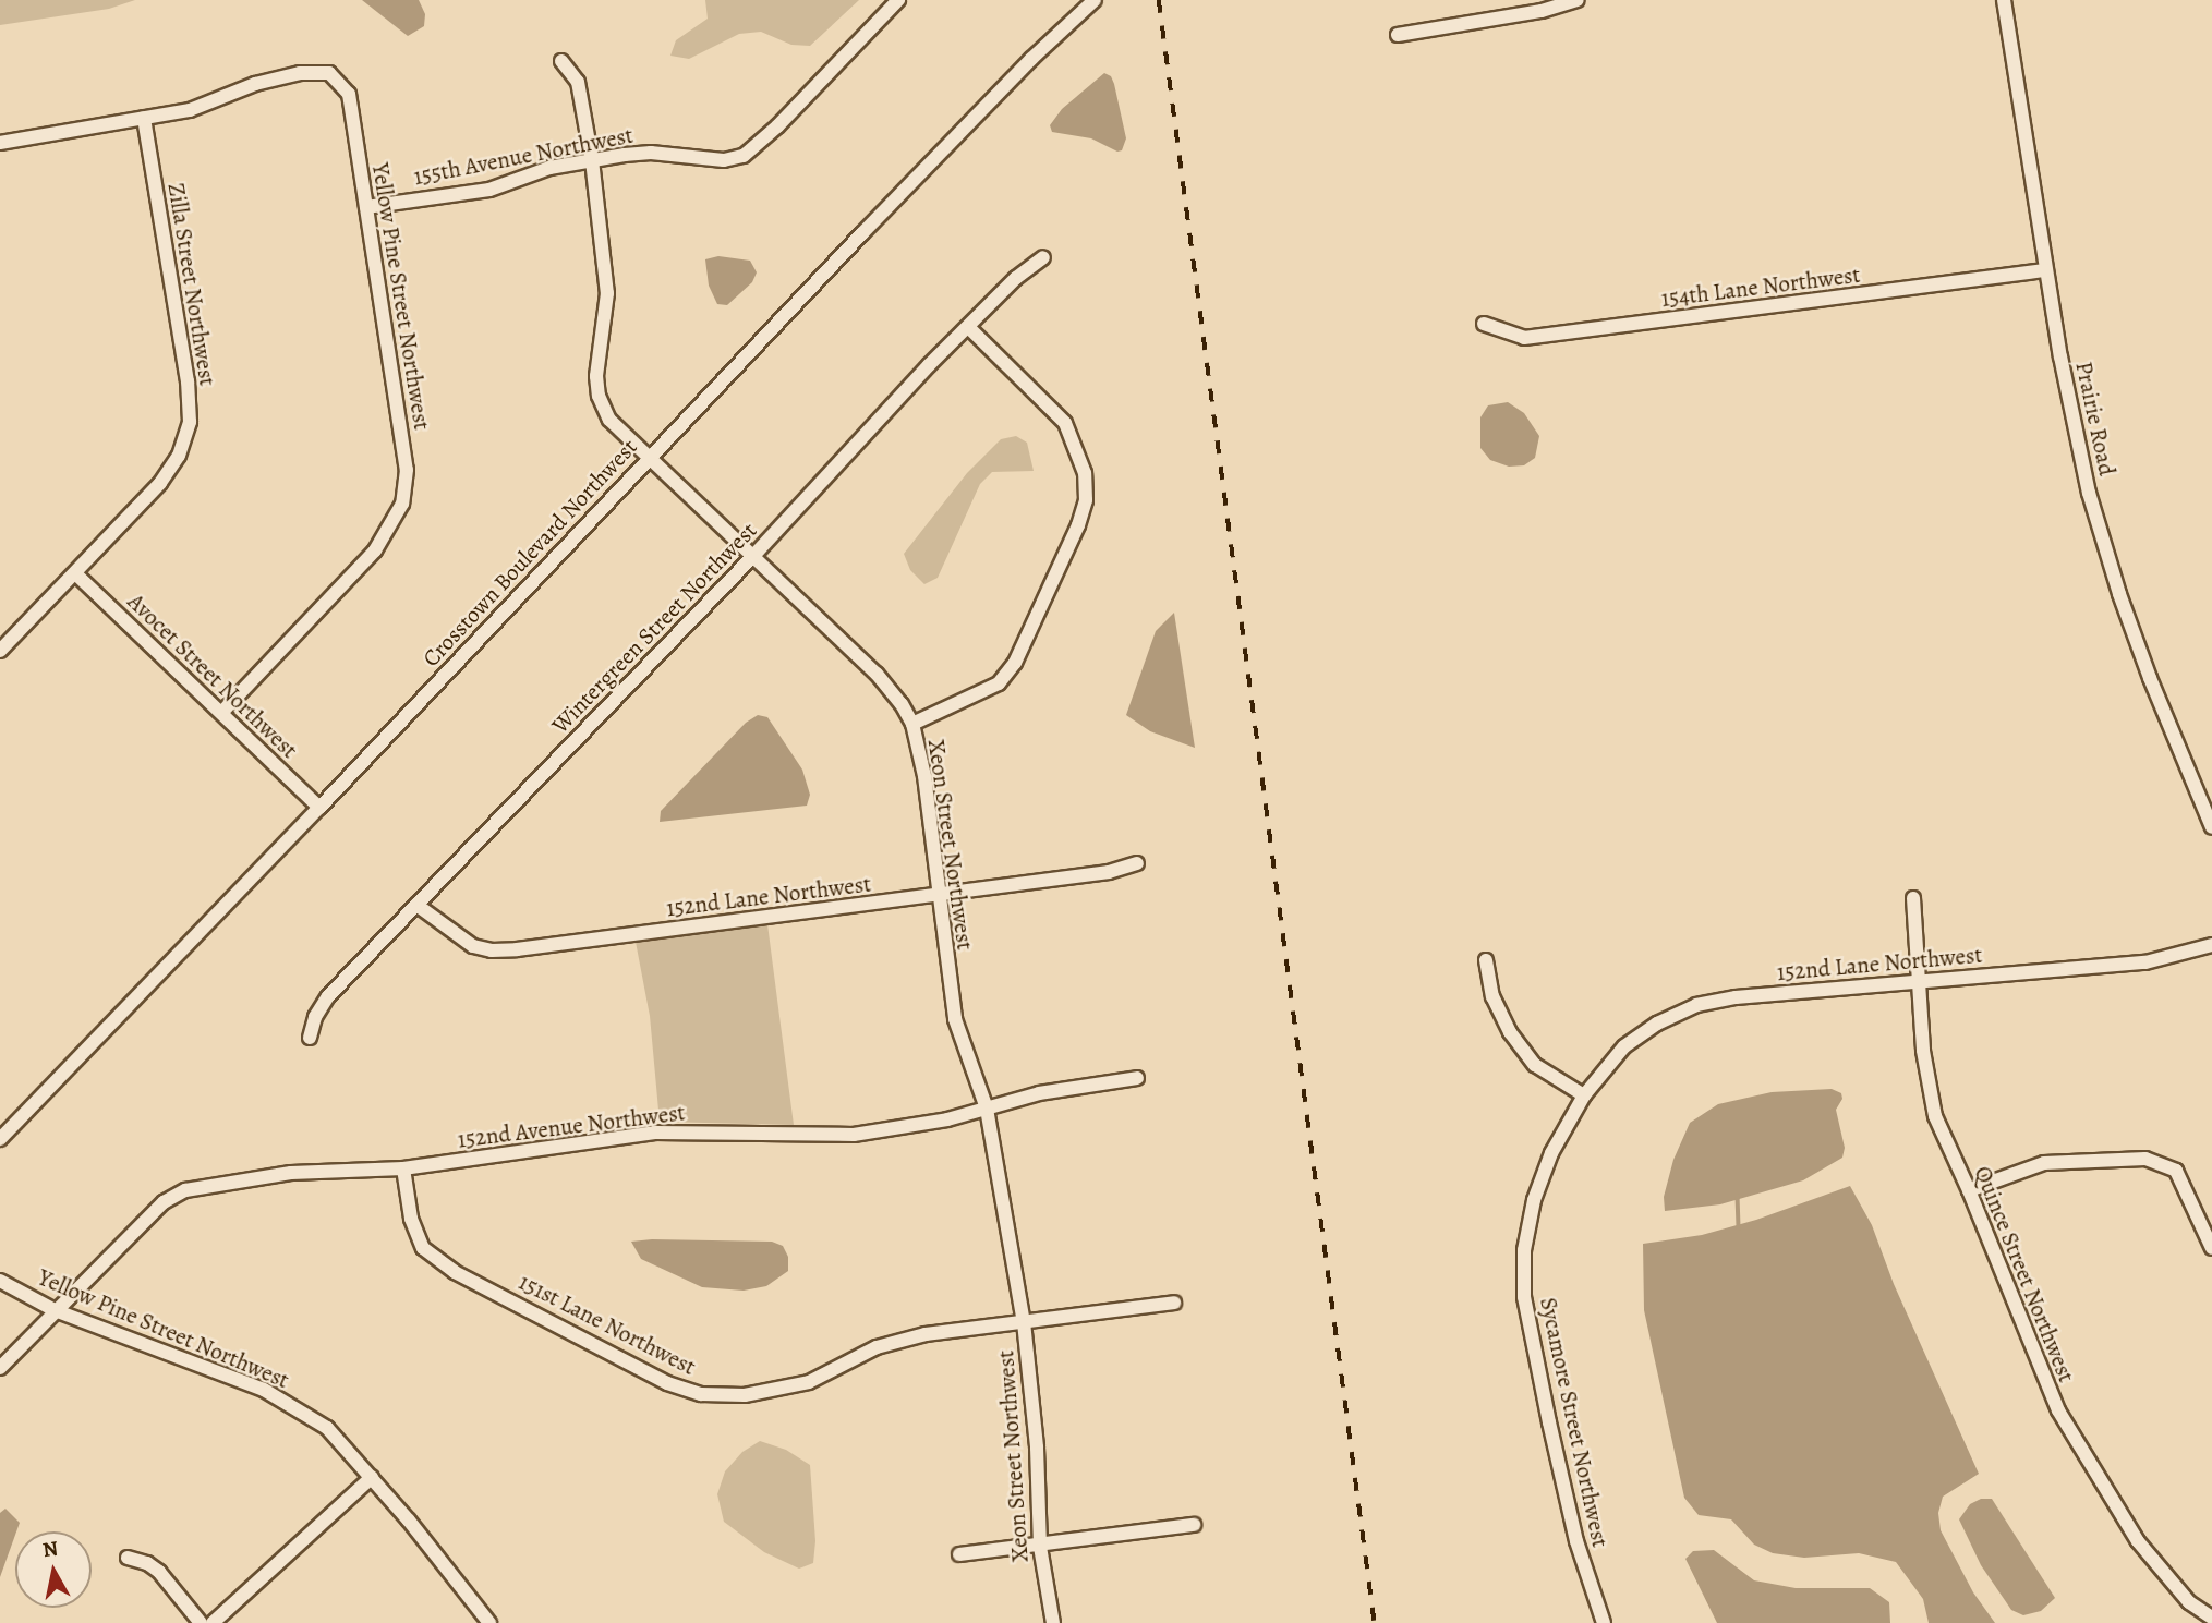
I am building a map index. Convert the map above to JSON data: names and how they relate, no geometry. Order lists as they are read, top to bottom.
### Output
{
  "streets": {
    "street": [
      "155th Avenue Northwest",
      "Zilla Street Northwest",
      "154th Lane Northwest",
      "Yellow Pine Street Northwest",
      "Prairie Road",
      "Crosstown Boulevard Northwest",
      "Wintergreen Street Northwest",
      "Avocet Street Northwest",
      "Xeon Street Northwest",
      "152nd Lane Northwest",
      "152nd Avenue Northwest",
      "Quince Street Northwest",
      "151st Lane Northwest",
      "Sycamore Street Northwest"
    ]
  },
  "crossings": [
    ["155th Avenue Northwest", "Yellow Pine Street Northwest"],
    ["155th Avenue Northwest", "Xeon Street Northwest"],
    ["Zilla Street Northwest", "Yellow Pine Street Northwest"],
    ["Zilla Street Northwest", "Avocet Street Northwest"],
    ["154th Lane Northwest", "Prairie Road"],
    ["Yellow Pine Street Northwest", "Avocet Street Northwest"],
    ["Yellow Pine Street Northwest", "152nd Avenue Northwest"],
    ["Crosstown Boulevard Northwest", "Avocet Street Northwest"],
    ["Crosstown Boulevard Northwest", "Xeon Street Northwest"],
    ["Wintergreen Street Northwest", "Xeon Street Northwest"],
    ["Wintergreen Street Northwest", "152nd Lane Northwest"],
    ["Xeon Street Northwest", "152nd Lane Northwest"],
    ["Xeon Street Northwest", "152nd Avenue Northwest"],
    ["Xeon Street Northwest", "151st Lane Northwest"],
    ["152nd Lane Northwest", "Quince Street Northwest"],
    ["152nd Lane Northwest", "Sycamore Street Northwest"],
    ["152nd Avenue Northwest", "151st Lane Northwest"]
  ],
  "north": "top"
}
